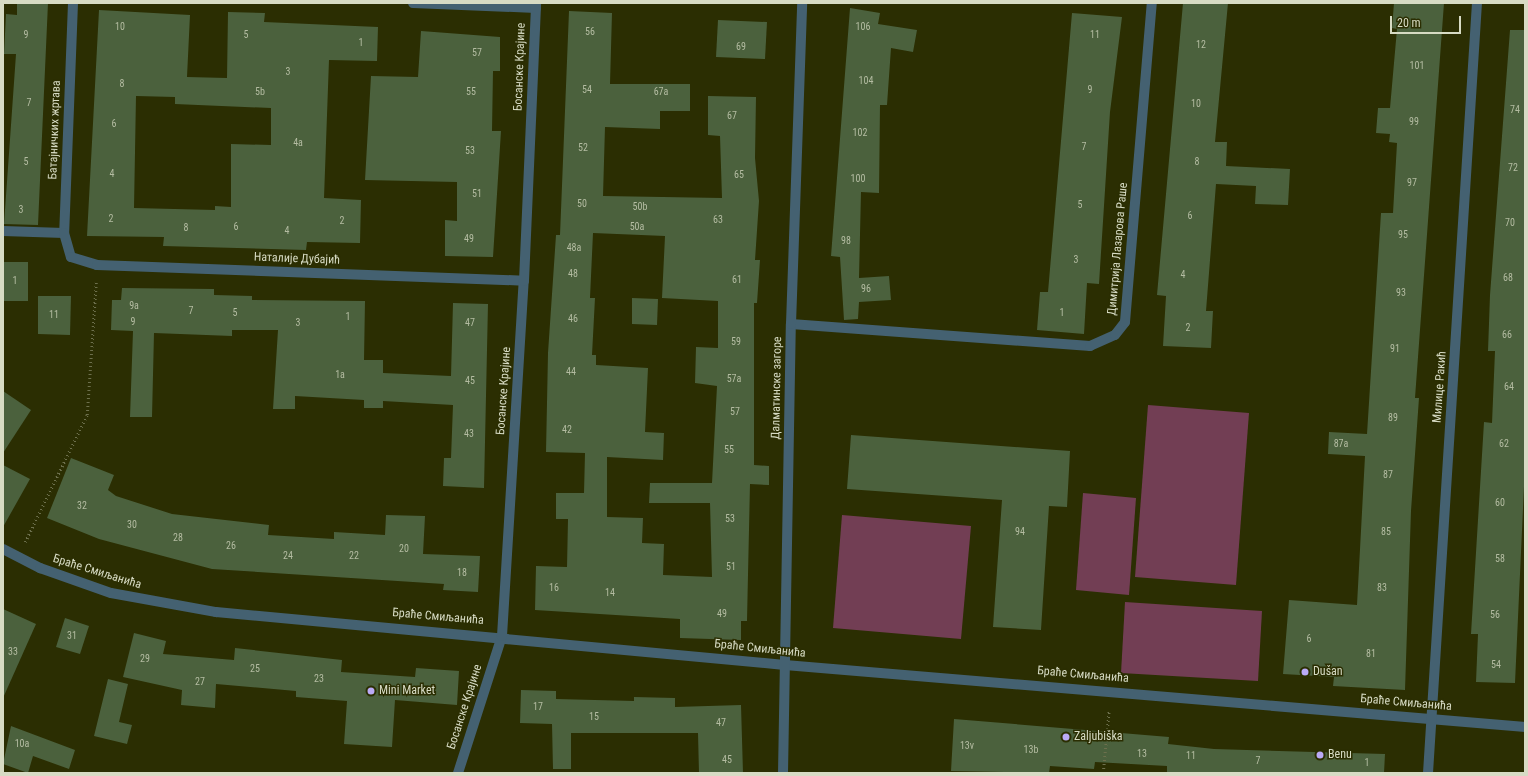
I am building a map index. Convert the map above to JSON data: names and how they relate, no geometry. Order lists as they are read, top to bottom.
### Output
{
  "streets": {
    "street": [
      "Босанске Крајине",
      "Батајничких жртава",
      "Димитрија Лазарова Раше",
      "Наталије Дубајић",
      "Милице Ракић",
      "Далматинске загоре",
      "Браће Смиљанића"
    ]
  },
  "crossings": [
    ["Босанске Крајине", "Наталије Дубајић"],
    ["Босанске Крајине", "Браће Смиљанића"],
    ["Батајничких жртава", "Наталије Дубајић"],
    ["Димитрија Лазарова Раше", "Далматинске загоре"],
    ["Милице Ракић", "Браће Смиљанића"],
    ["Далматинске загоре", "Браће Смиљанића"]
  ],
  "places": [
    "Dušan",
    "Mini Market",
    "Zaljubiška",
    "Benu"
  ],
  "house_numbers": [
    "10",
    "106",
    "56",
    "9",
    "5",
    "11",
    "1",
    "12",
    "69",
    "57",
    "101",
    "3",
    "104",
    "8",
    "54",
    "9",
    "5b",
    "55",
    "67a",
    "7",
    "10",
    "74",
    "67",
    "99",
    "6",
    "102",
    "4a",
    "7",
    "52",
    "53",
    "5",
    "8",
    "72",
    "4",
    "65",
    "100",
    "97",
    "51",
    "50",
    "5",
    "50b",
    "3",
    "6",
    "2",
    "63",
    "2",
    "70",
    "6",
    "50a",
    "8",
    "4",
    "95",
    "49",
    "98",
    "48a",
    "3",
    "48",
    "4",
    "68",
    "61",
    "1",
    "96",
    "93",
    "9a",
    "7",
    "5",
    "1",
    "11",
    "1",
    "46",
    "9",
    "3",
    "47",
    "2",
    "66",
    "59",
    "91",
    "44",
    "1a",
    "57a",
    "45",
    "64",
    "57",
    "89",
    "42",
    "43",
    "87a",
    "62",
    "55",
    "87",
    "60",
    "32",
    "53",
    "30",
    "94",
    "85",
    "28",
    "26",
    "20",
    "24",
    "22",
    "58",
    "51",
    "18",
    "16",
    "83",
    "14",
    "49",
    "56",
    "31",
    "6",
    "33",
    "81",
    "29",
    "54",
    "25",
    "23",
    "27",
    "17",
    "15",
    "47",
    "10a",
    "13v",
    "13b",
    "13",
    "11",
    "45",
    "7",
    "1"
  ],
  "scale_bar": "20 m"
}
